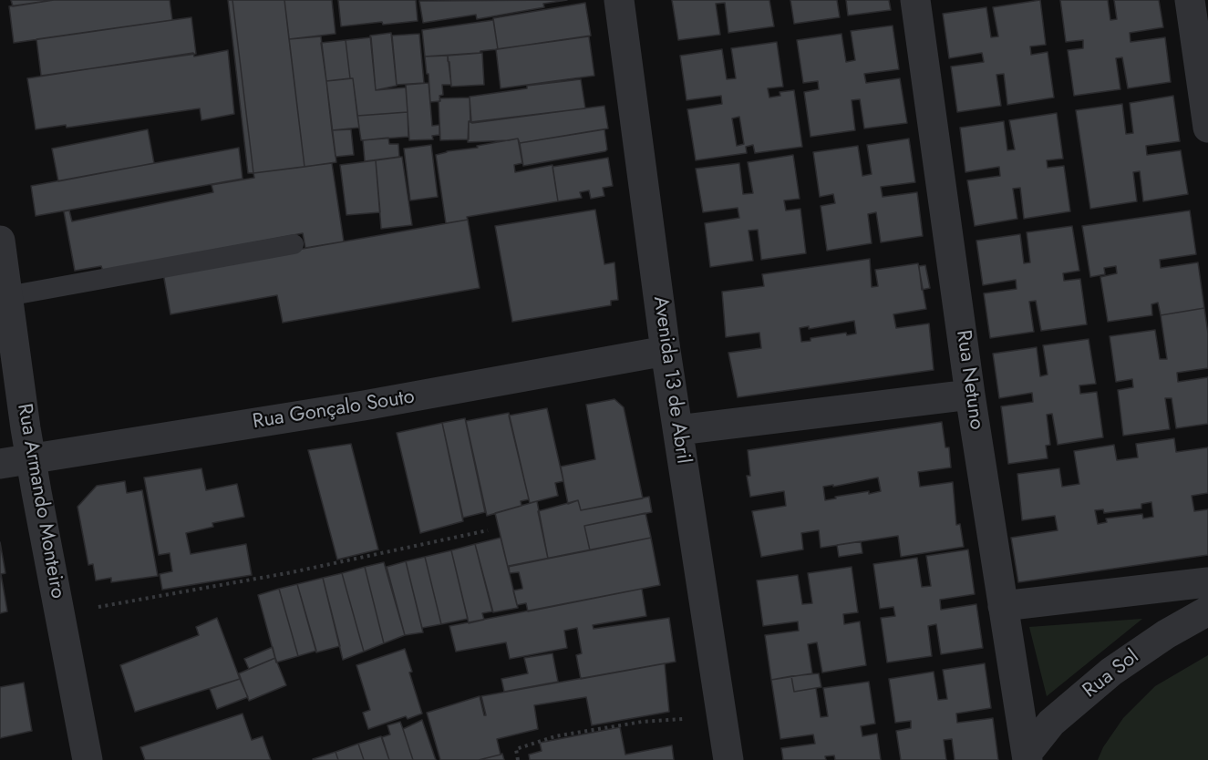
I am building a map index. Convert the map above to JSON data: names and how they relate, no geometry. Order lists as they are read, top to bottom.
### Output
{
  "streets": {
    "street": [
      "Avenida 13 de Abril",
      "Rua Netuno",
      "Rua Gonçalo Souto",
      "Rua Armando Monteiro",
      "Rua Sol"
    ]
  },
  "crossings": [
    ["Avenida 13 de Abril", "Rua Gonçalo Souto"],
    ["Rua Netuno", "Rua Sol"],
    ["Rua Gonçalo Souto", "Rua Armando Monteiro"]
  ]
}
